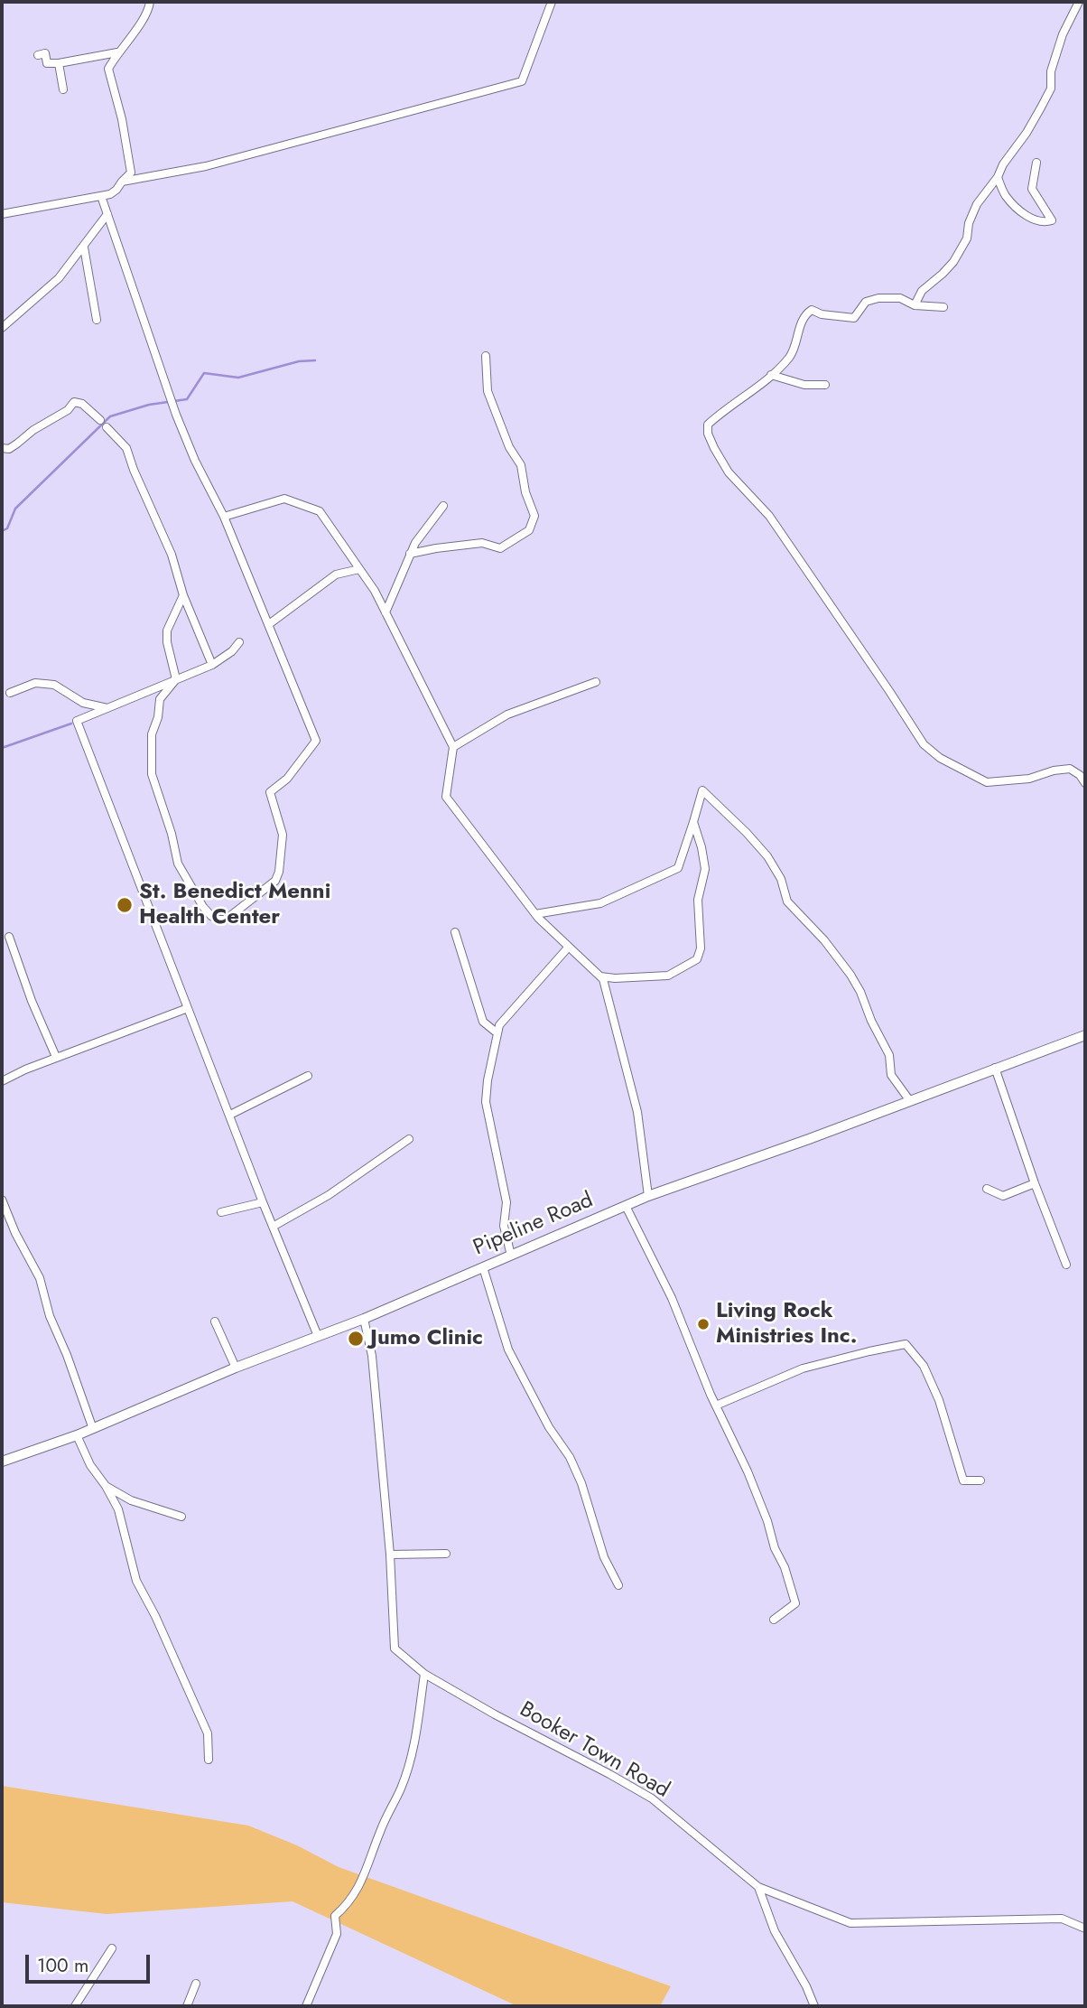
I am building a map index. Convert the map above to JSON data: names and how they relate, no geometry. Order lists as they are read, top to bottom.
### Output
{
  "streets": {
    "street": ["Pipeline Road", "Booker Town Road"]
  },
  "crossings": [
    ["Pipeline Road", "Booker Town Road"]
  ],
  "places": ["St. Benedict Menni Health Center", "Living Rock Ministries Inc.", "Jumo Clinic"],
  "scale_bar": "100 m"
}
